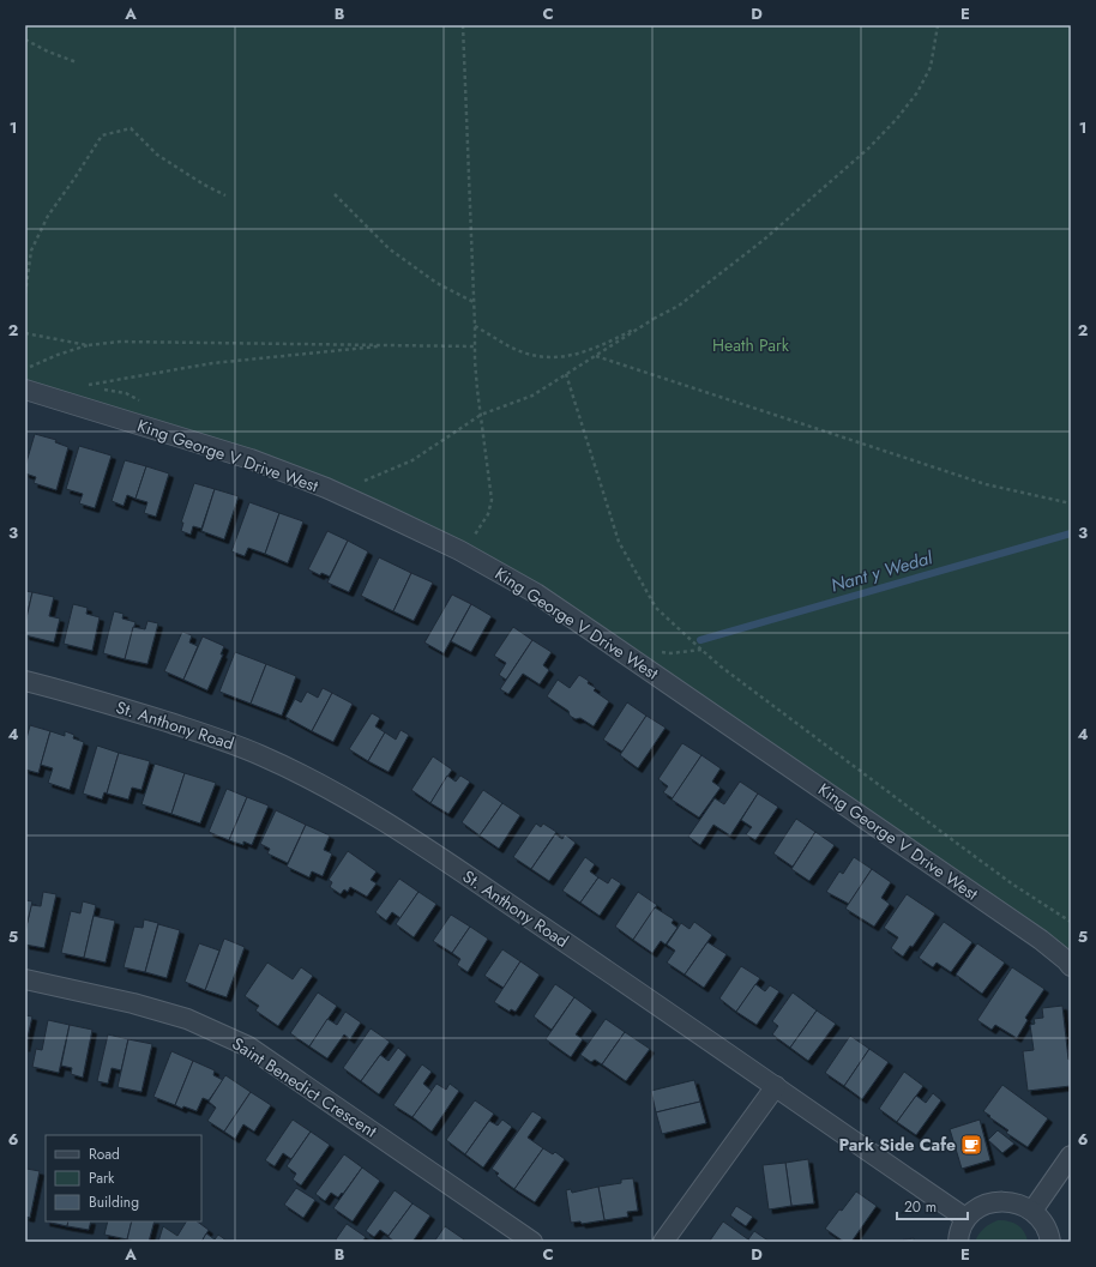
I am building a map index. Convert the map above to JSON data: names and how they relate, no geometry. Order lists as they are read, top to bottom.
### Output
{
  "streets": {
    "street": ["King George V Drive West", "St. Anthony Road", "Saint Benedict Crescent"]
  },
  "water": ["Nant y Wedal"],
  "parks": ["Heath Park"],
  "places": {
    "cafe": ["Park Side Cafe"]
  },
  "legend": ["Road", "Park", "Building"],
  "scale_bar": "20 m",
  "grid": {
    "columns": [
      "A",
      "B",
      "C",
      "D",
      "E"
    ],
    "rows": [
      "1",
      "2",
      "3",
      "4",
      "5",
      "6"
    ]
  }
}
